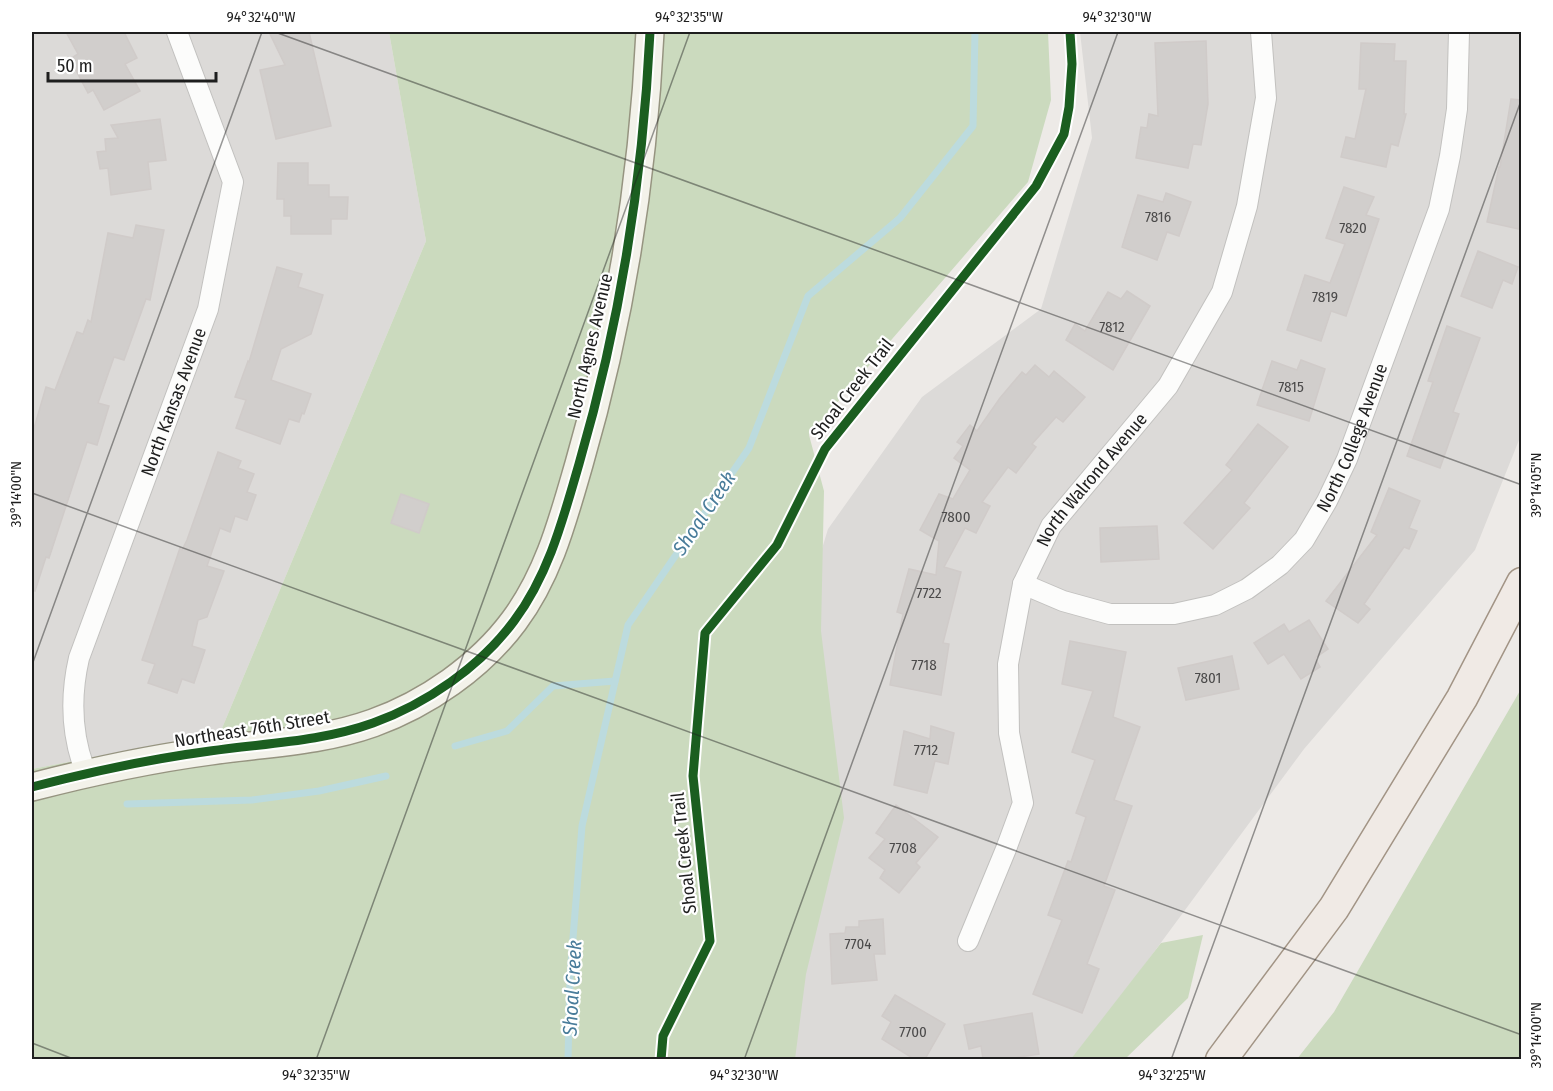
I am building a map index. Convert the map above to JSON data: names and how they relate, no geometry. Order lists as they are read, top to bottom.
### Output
{
  "streets": {
    "street": [
      "North Agnes Avenue",
      "North Kansas Avenue",
      "North College Avenue",
      "North Walrond Avenue",
      "Northeast 76th Street"
    ],
    "cycle path": ["Shoal Creek Trail"]
  },
  "crossings": [
    ["North Agnes Avenue", "Northeast 76th Street"],
    ["North Kansas Avenue", "Northeast 76th Street"],
    ["North College Avenue", "North Walrond Avenue"]
  ],
  "water": ["Shoal Creek"],
  "house_numbers": [
    "7816",
    "7820",
    "7819",
    "7812",
    "7815",
    "7800",
    "7722",
    "7718",
    "7801",
    "7712",
    "7708",
    "7704",
    "7700"
  ],
  "scale_bar": "50 m",
  "coordinates": [
    "94°32'40\"W",
    "94°32'35\"W",
    "94°32'30\"W",
    "39°14'05\"N",
    "39°14'00\"N",
    "94°32'25\"W"
  ]
}
